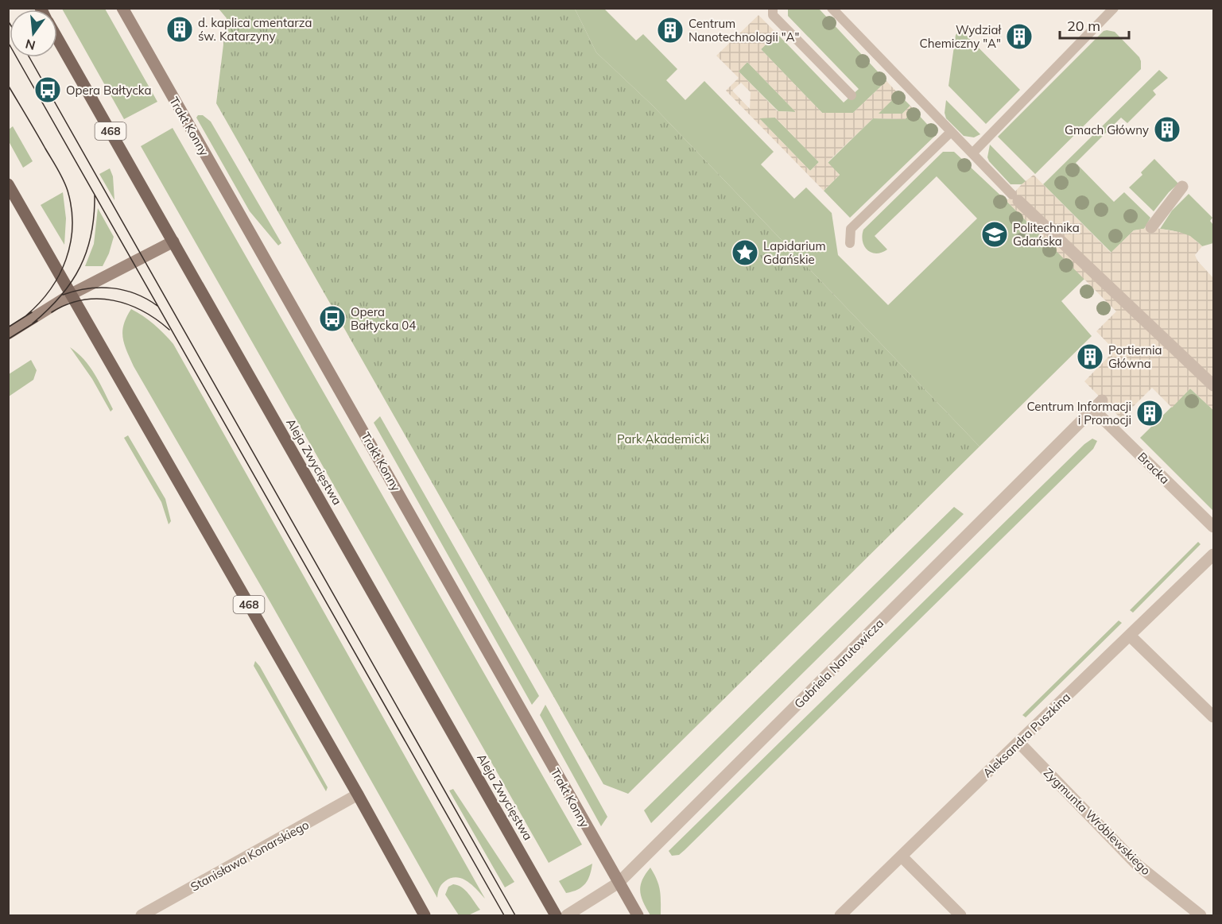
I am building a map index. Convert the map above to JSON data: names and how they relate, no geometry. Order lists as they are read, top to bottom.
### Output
{
  "streets": {
    "main road": ["468", "Aleja Zwycięstwa"],
    "street": [
      "Trakt Konny",
      "Bracka",
      "Gabriela Narutowicza",
      "Aleksandra Puszkina",
      "Zygmunta Wróblewskiego",
      "Stanisława Konarskiego"
    ]
  },
  "crossings": [
    ["Trakt Konny", "Gabriela Narutowicza"],
    ["468", "Stanisława Konarskiego"],
    ["Bracka", "Gabriela Narutowicza"],
    ["Aleksandra Puszkina", "Zygmunta Wróblewskiego"]
  ],
  "parks": ["Park Akademicki"],
  "places": {
    "building": [
      "d. kaplica cmentarza św. Katarzyny",
      "Centrum Nanotechnologii \"A\"",
      "Wydział Chemiczny \"A\"",
      "Gmach Główny",
      "Portiernia Główna",
      "Centrum Informacji i Promocji"
    ],
    "bus stop": ["Opera Bałtycka", "Opera Bałtycka 04"],
    "school or university": ["Politechnika Gdańska"],
    "place": ["Lapidarium Gdańskie"]
  },
  "scale_bar": "20 m",
  "north": "bottom"
}
